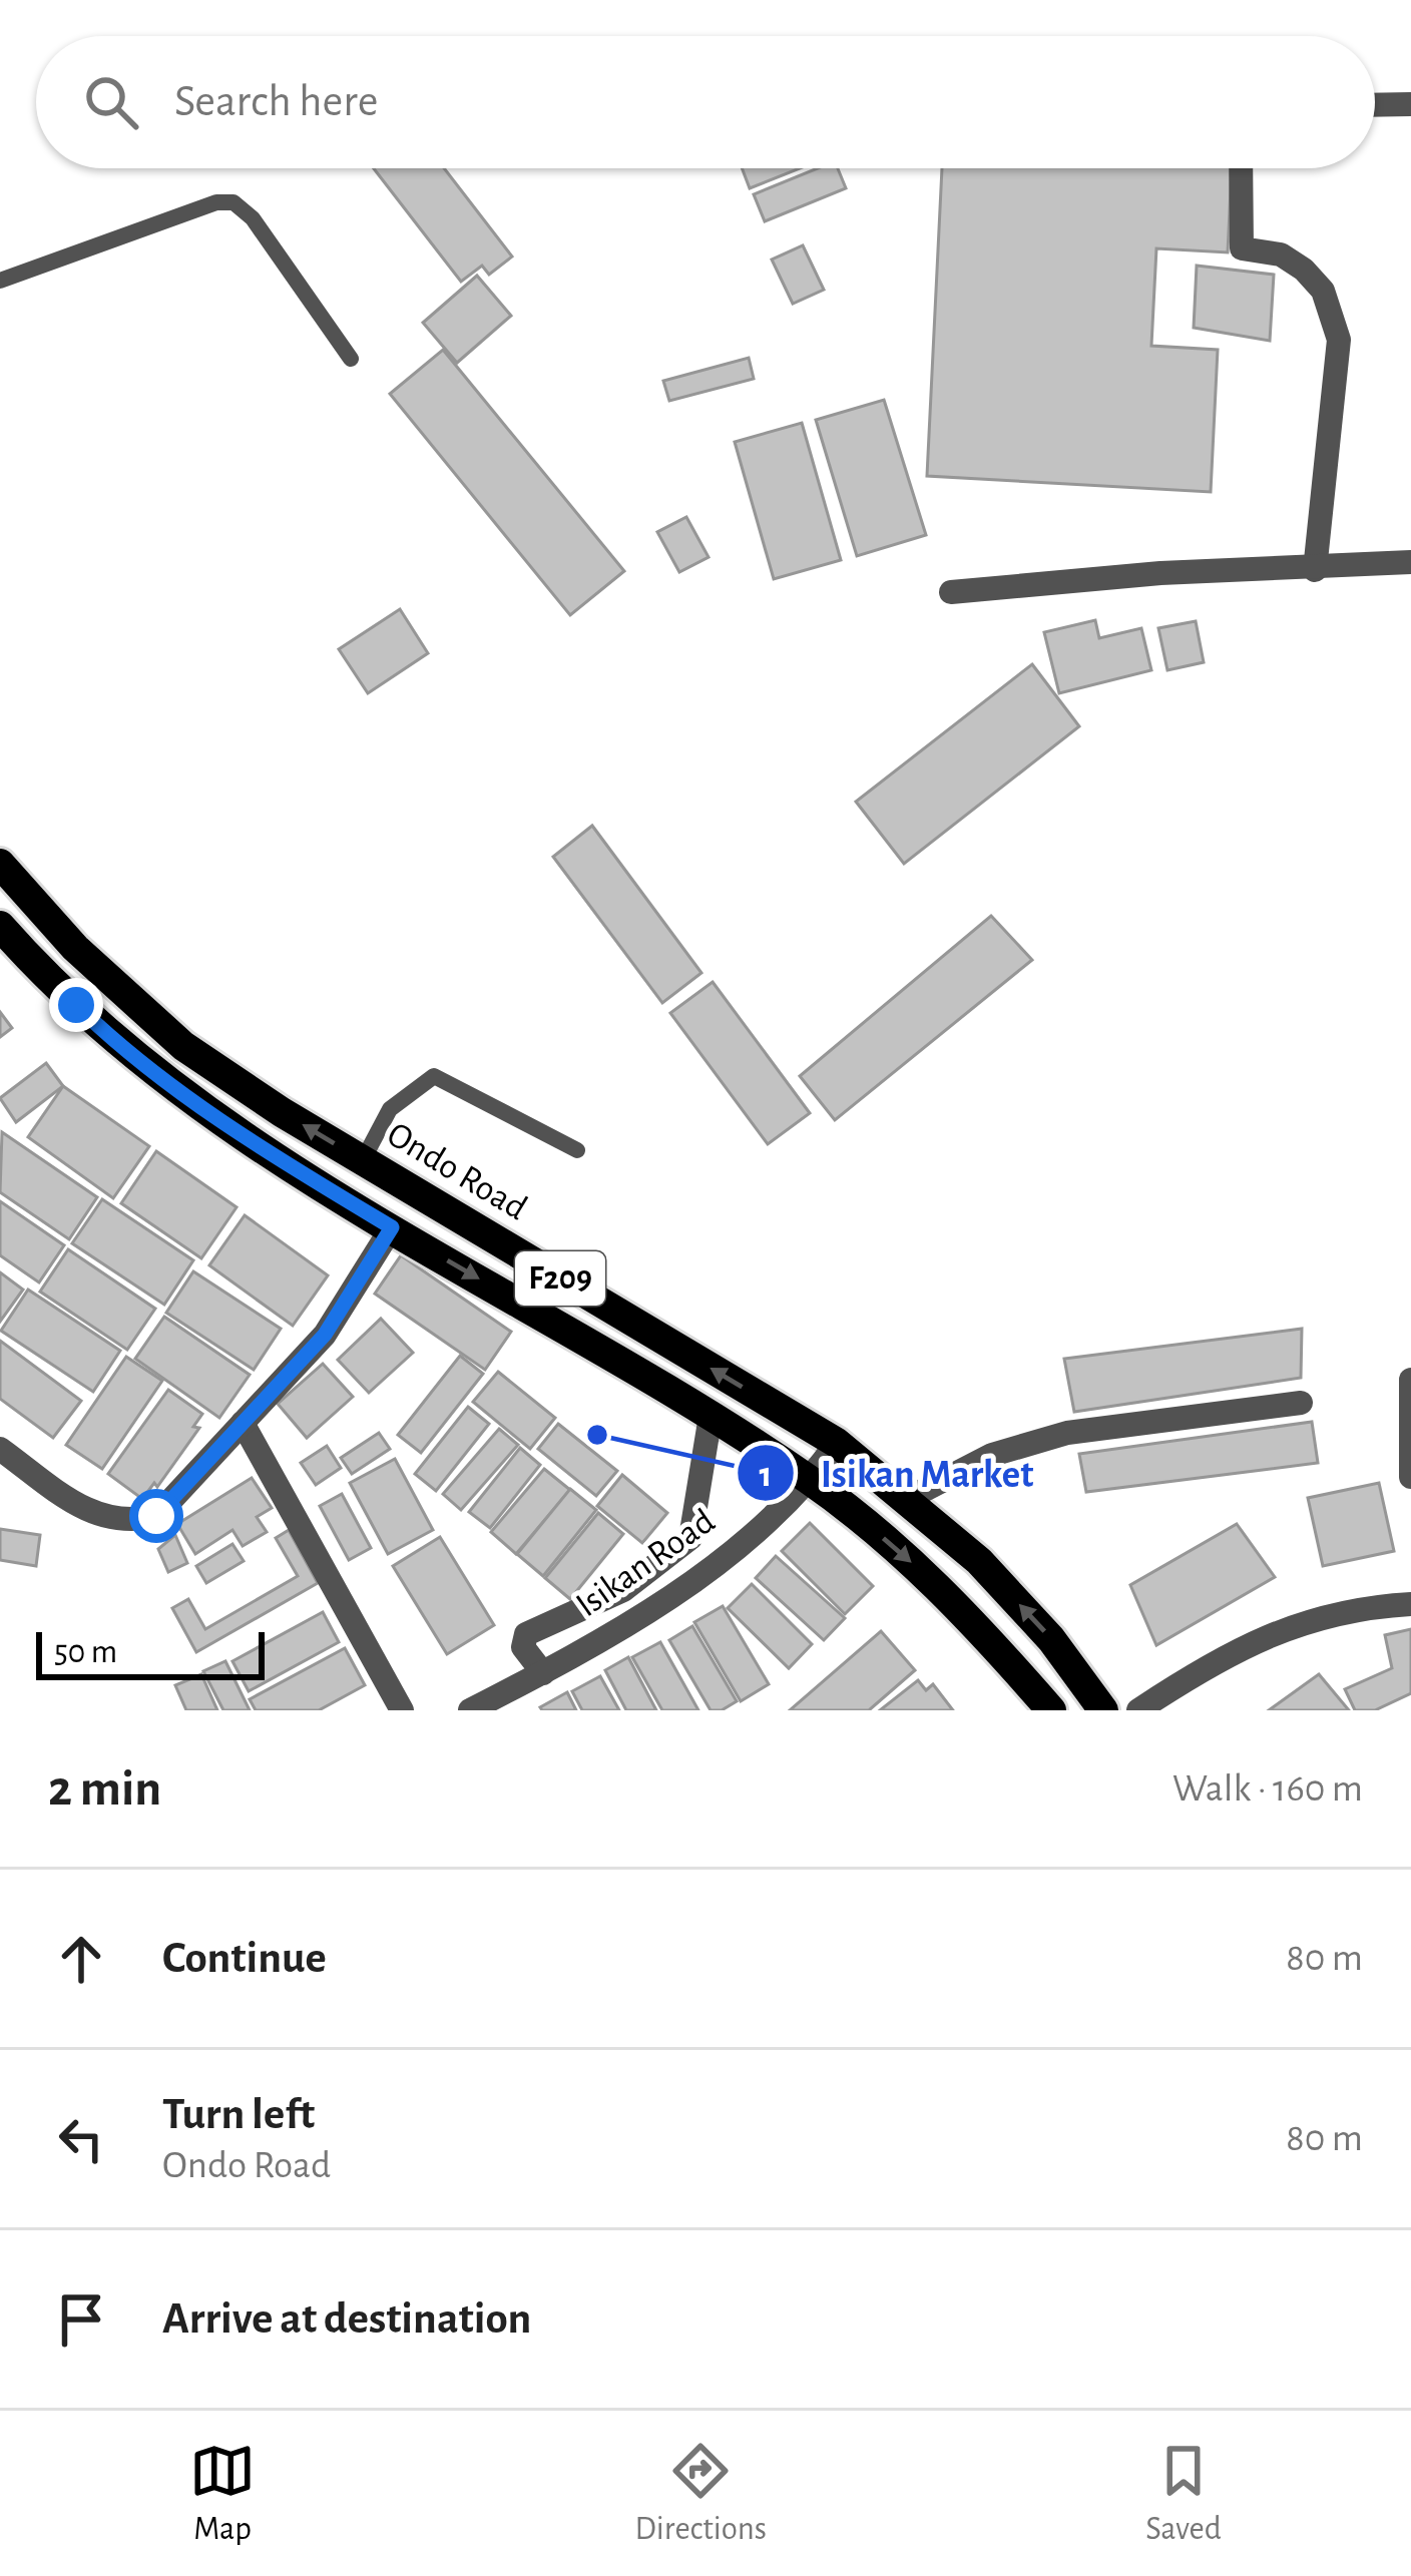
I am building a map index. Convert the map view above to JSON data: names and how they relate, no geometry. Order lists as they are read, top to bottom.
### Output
{
  "streets": {
    "main road": ["Ondo Road", "F209"],
    "street": ["Isikan Road"]
  },
  "crossings": [
    ["Ondo Road", "Isikan Road"],
    ["F209", "Isikan Road"]
  ],
  "places": ["Isikan Market"],
  "scale_bar": "50 m",
  "page": {
    "search": "Search here",
    "scale": "50 m",
    "heading": ["2 min", "Walk · 160 m"],
    "list": [
      ["Continue", "80 m"],
      ["Turn left", "Ondo Road", "80 m"],
      "Arrive at destination"
    ],
    "nav": ["Map", "Directions", "Saved"]
  }
}
